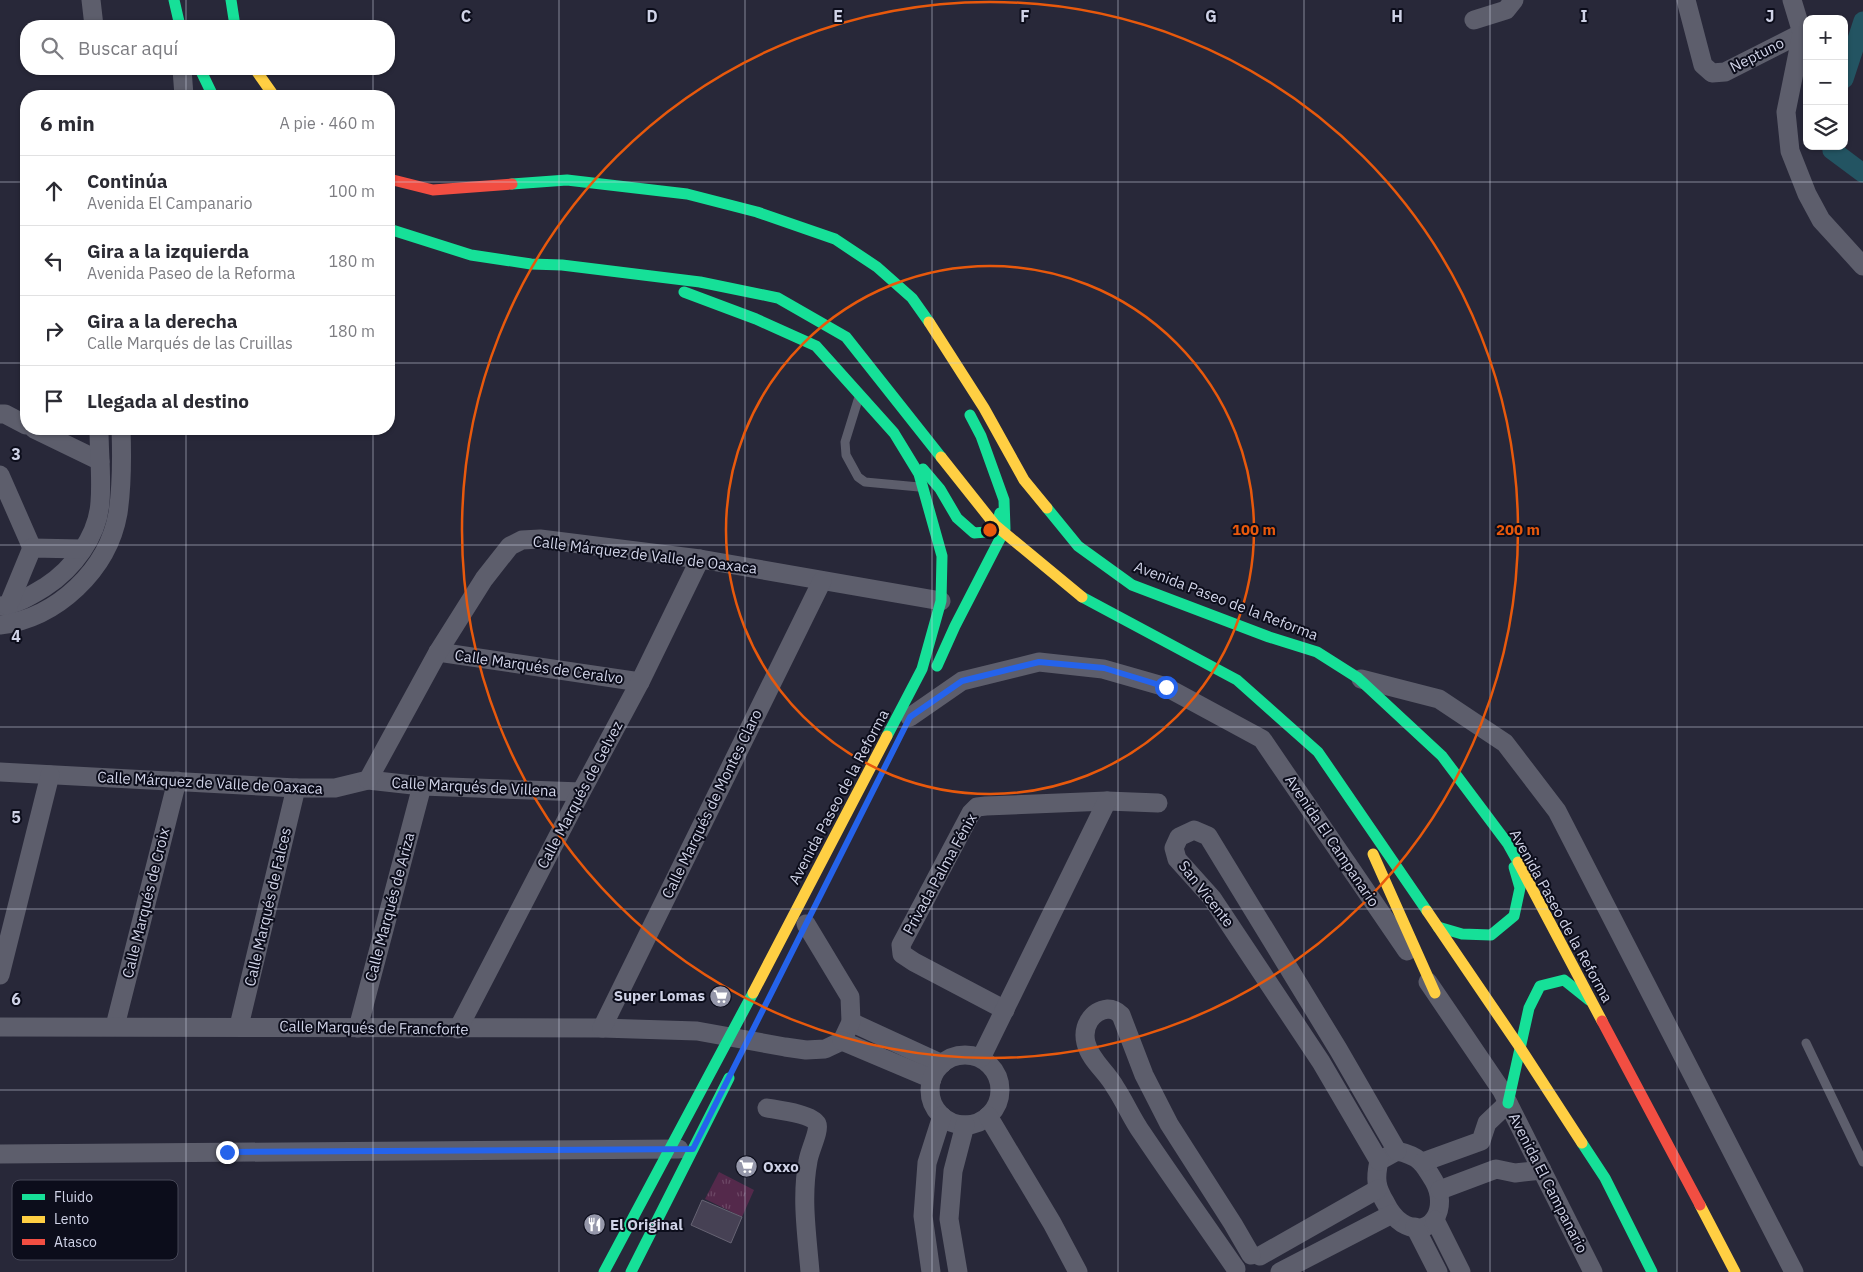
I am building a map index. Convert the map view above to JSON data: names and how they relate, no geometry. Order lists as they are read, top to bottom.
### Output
{
  "streets": {
    "street": [
      "Neptuno",
      "Calle Márquez de Valle de Oaxaca",
      "Avenida Paseo de la Reforma",
      "Calle Marqués de Ceralvo",
      "Calle Marqués de Villena",
      "Calle Marqués de Gelvez",
      "Calle Marqués de Montes Claro",
      "Avenida El Campanario",
      "Privada Palma Fénix",
      "San Vicente",
      "Calle Marqués de Croix",
      "Calle Marqués de Falces",
      "Calle Marqués de Ariza",
      "Calle Marqués de Francforte"
    ]
  },
  "crossings": [
    ["Calle Márquez de Valle de Oaxaca", "Avenida Paseo de la Reforma"],
    ["Calle Márquez de Valle de Oaxaca", "Calle Marqués de Ceralvo"],
    ["Calle Márquez de Valle de Oaxaca", "Calle Marqués de Villena"],
    ["Calle Márquez de Valle de Oaxaca", "Calle Marqués de Gelvez"],
    ["Calle Márquez de Valle de Oaxaca", "Calle Marqués de Montes Claro"],
    ["Calle Márquez de Valle de Oaxaca", "Calle Marqués de Croix"],
    ["Calle Márquez de Valle de Oaxaca", "Calle Marqués de Falces"],
    ["Avenida Paseo de la Reforma", "Avenida El Campanario"],
    ["Avenida Paseo de la Reforma", "Calle Marqués de Francforte"],
    ["Calle Marqués de Ceralvo", "Calle Marqués de Gelvez"],
    ["Calle Marqués de Villena", "Calle Marqués de Gelvez"],
    ["Calle Marqués de Villena", "Calle Marqués de Ariza"],
    ["Calle Marqués de Gelvez", "Calle Marqués de Francforte"],
    ["Calle Marqués de Montes Claro", "Calle Marqués de Francforte"],
    ["Calle Marqués de Croix", "Calle Marqués de Francforte"],
    ["Calle Marqués de Falces", "Calle Marqués de Francforte"],
    ["Calle Marqués de Ariza", "Calle Marqués de Francforte"]
  ],
  "places": {
    "supermarket": ["Super Lomas", "Oxxo"],
    "restaurant": ["El Original"]
  },
  "legend": ["Fluido", "Lento", "Atasco"],
  "page": {
    "map_buttons": ["+", "−"],
    "search": "Buscar aquí",
    "heading": ["6 min", "A pie · 460 m"],
    "list": [
      ["Continúa", "Avenida El Campanario", "100 m"],
      ["Gira a la izquierda", "Avenida Paseo de la Reforma", "180 m"],
      ["Gira a la derecha", "Calle Marqués de las Cruillas", "180 m"],
      "Llegada al destino"
    ]
  },
  "grid": {
    "columns": [
      "C",
      "D",
      "E",
      "F",
      "G",
      "H",
      "I",
      "J"
    ],
    "rows": [
      "3",
      "4",
      "5",
      "6"
    ]
  },
  "rings": ["100 m", "200 m"]
}
